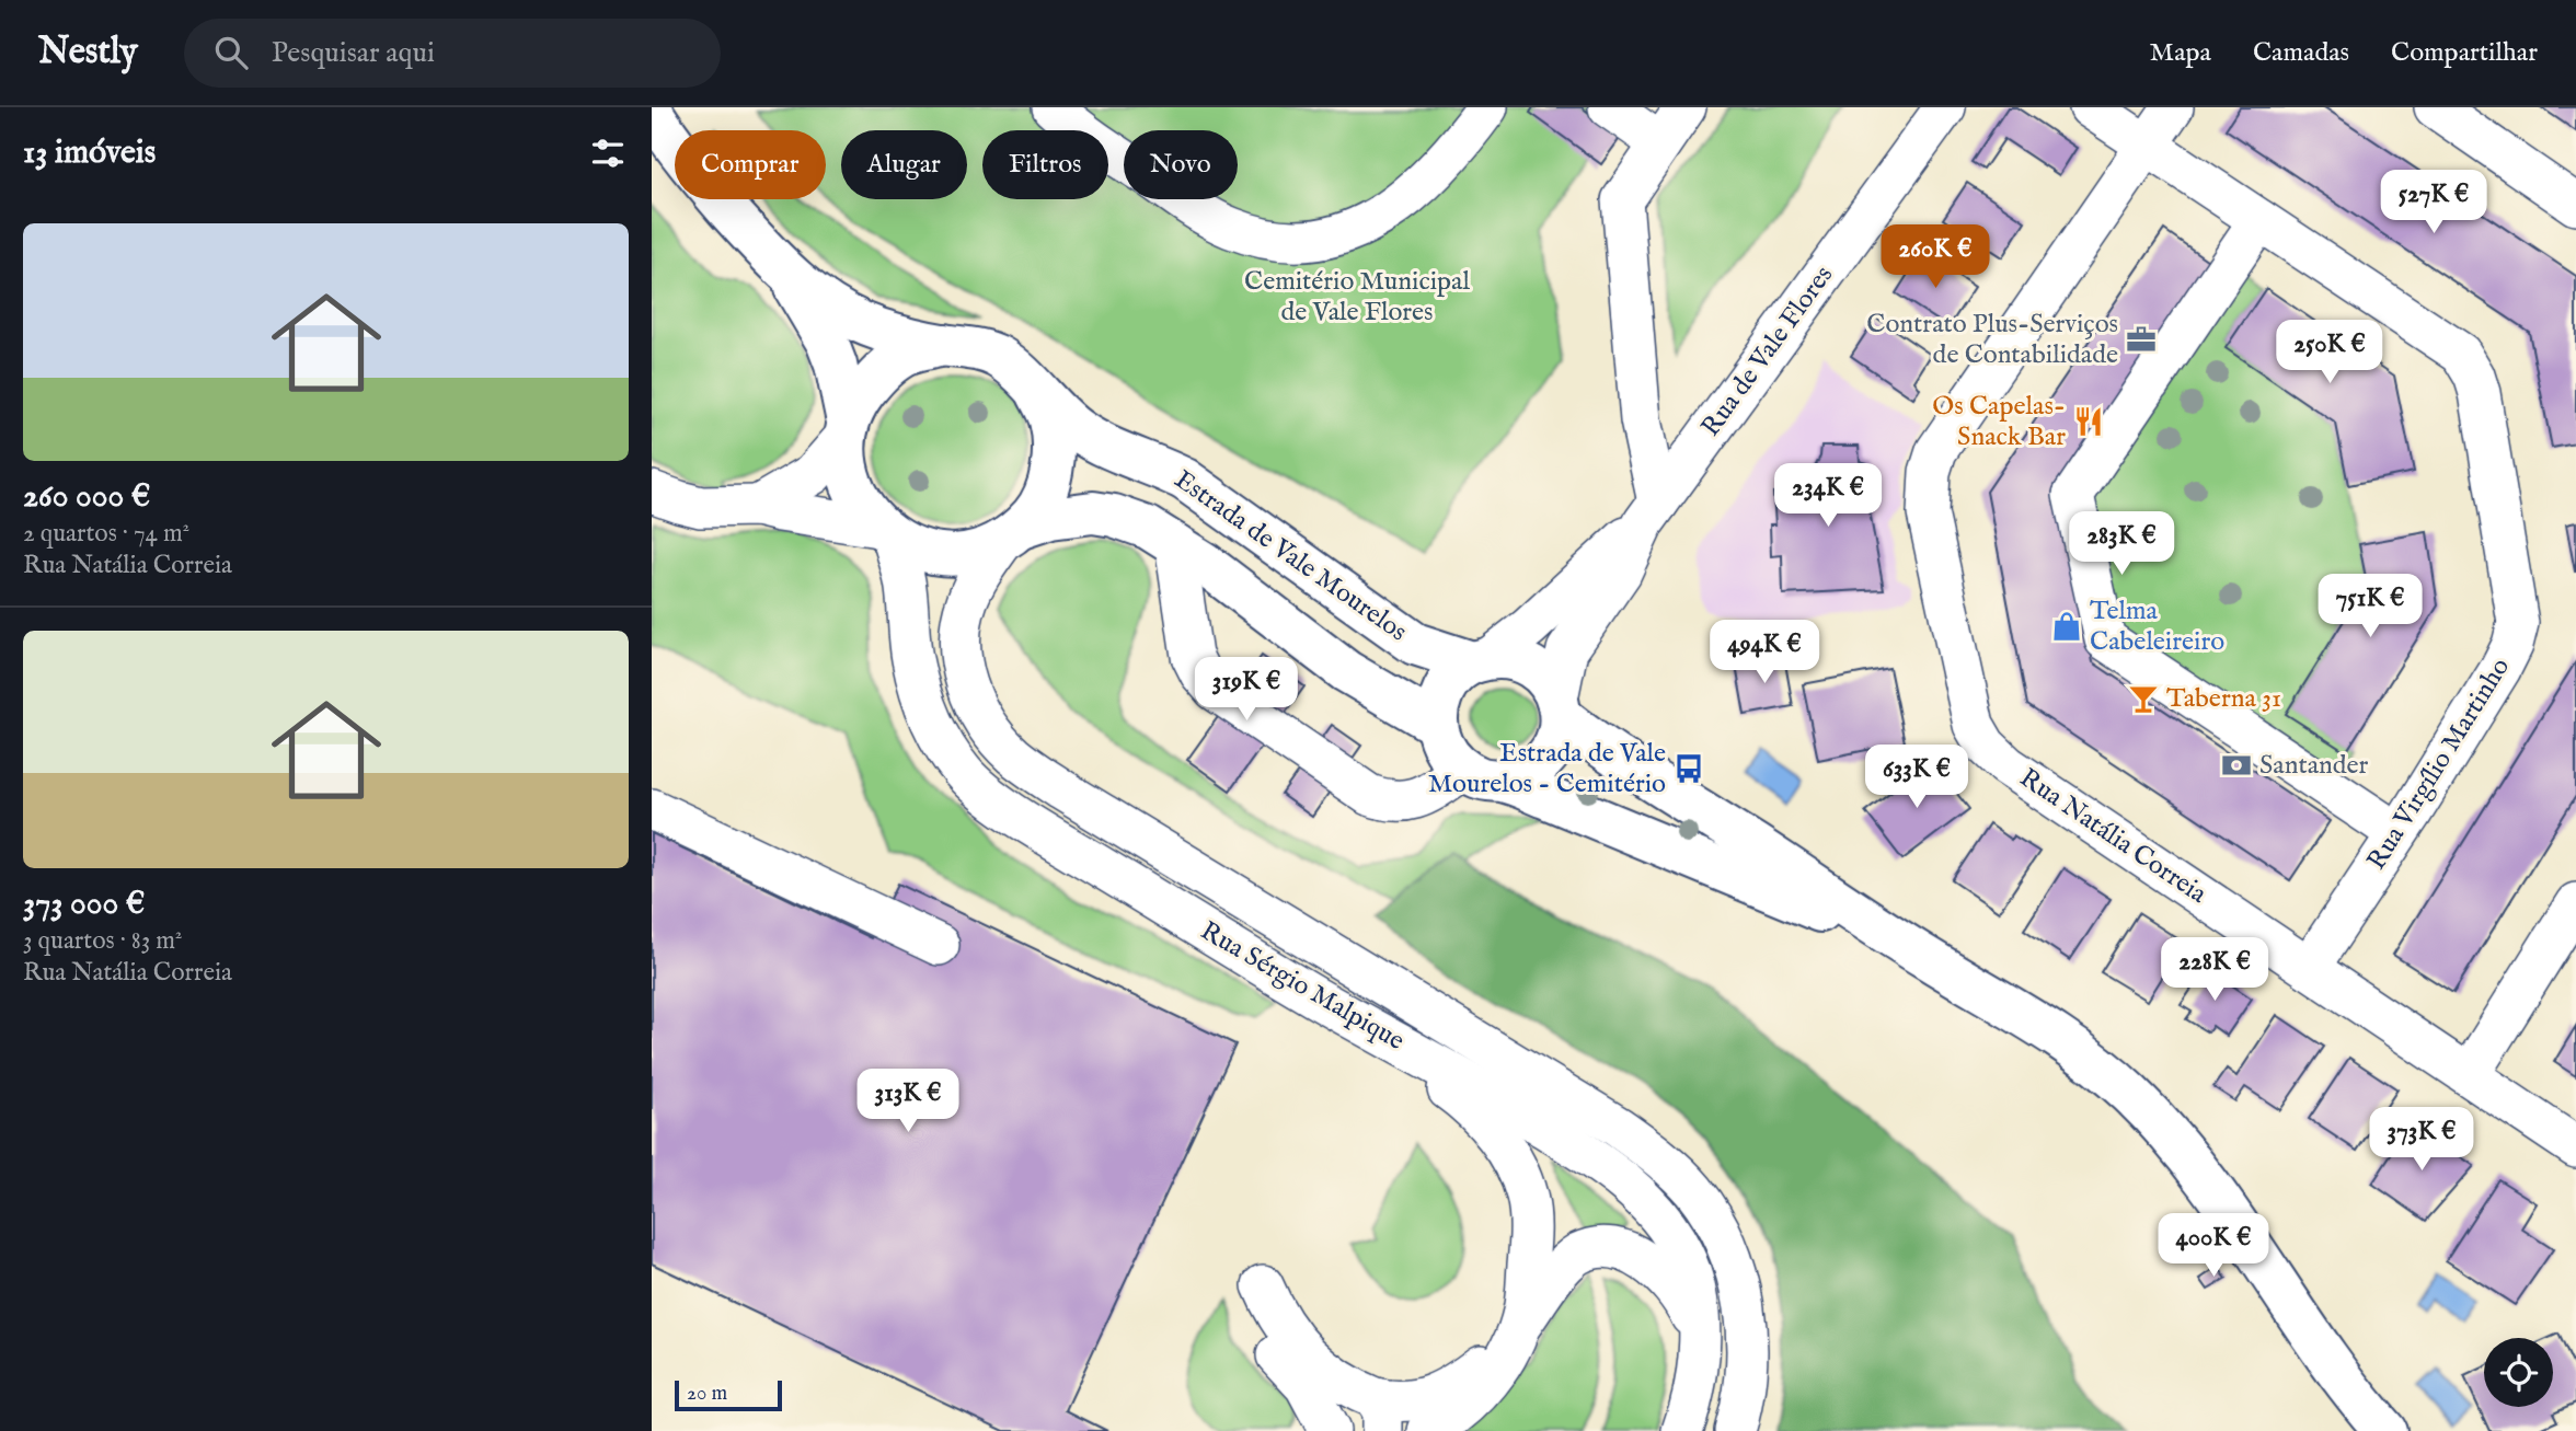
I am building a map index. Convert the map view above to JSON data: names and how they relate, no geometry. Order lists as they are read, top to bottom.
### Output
{
  "streets": {
    "main road": ["Estrada de Vale Mourelos"],
    "street": [
      "Rua de Vale Flores",
      "Rua Virgílio Martinho",
      "Rua Natália Correia",
      "Rua Sérgio Malpique"
    ]
  },
  "crossings": [
    ["Rua de Vale Flores", "Estrada de Vale Mourelos"],
    ["Estrada de Vale Mourelos", "Rua Sérgio Malpique"],
    ["Rua Virgílio Martinho", "Rua Natália Correia"]
  ],
  "parks": ["Cemitério Municipal de Vale Flores"],
  "places": {
    "office": ["Contrato Plus-Serviços de Contabilidade"],
    "restaurant": ["Os Capelas- Snack Bar"],
    "shop": ["Telma Cabeleireiro"],
    "bar": ["Taberna 31"],
    "bank": ["Santander"],
    "bus stop": ["Estrada de Vale Mourelos - Cemitério"]
  },
  "scale_bar": "20 m",
  "page": {
    "header": "Nestly",
    "search": "Pesquisar aqui",
    "nav": ["Mapa", "Camadas", "Compartilhar"],
    "heading": "13 imóveis",
    "chip": [
      "Comprar",
      "Alugar",
      "Filtros",
      "Novo"
    ],
    "price": [
      "527K €",
      "260K €",
      "250K €",
      "234K €",
      "283K €",
      "751K €",
      "494K €",
      "319K €",
      "633K €",
      "228K €",
      "313K €",
      "373K €",
      "400K €"
    ],
    "list": [
      {
        "name": "260 000 €",
        "note": "2 quartos · 74 m² · Rua Natália Correia"
      },
      {
        "name": "373 000 €",
        "note": "3 quartos · 83 m² · Rua Natália Correia"
      }
    ],
    "scale": "20 m"
  }
}
